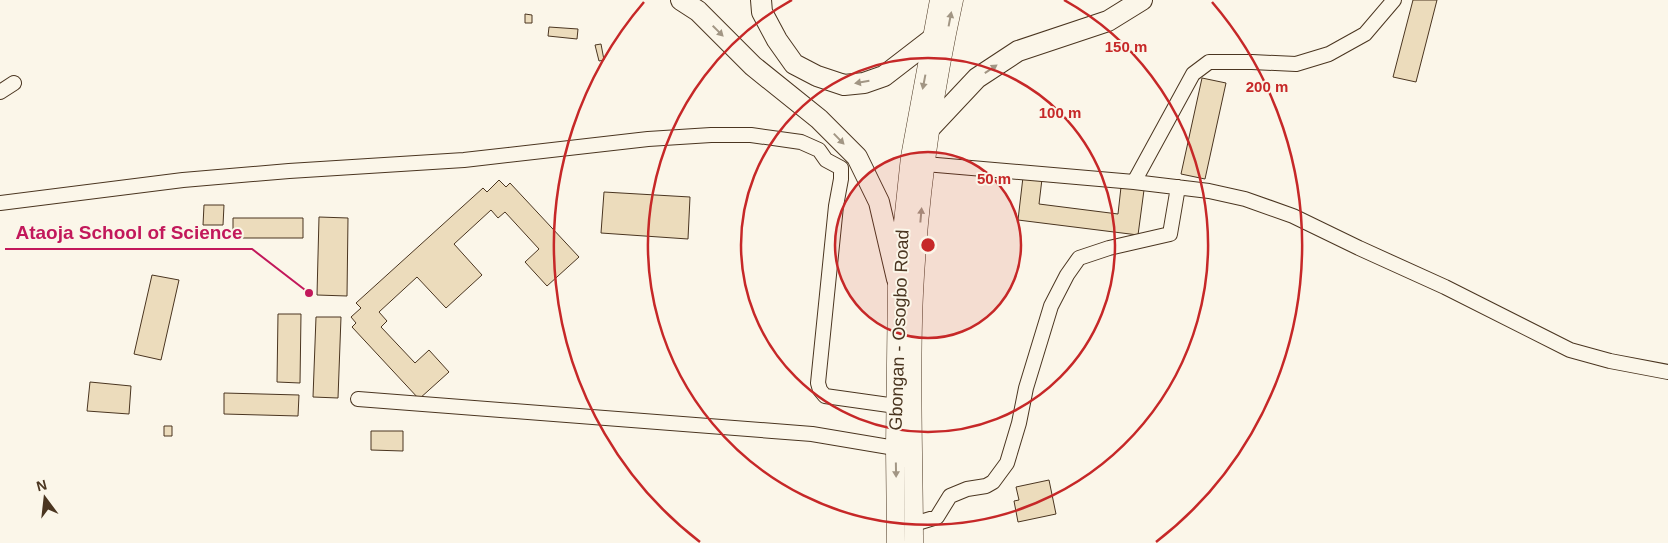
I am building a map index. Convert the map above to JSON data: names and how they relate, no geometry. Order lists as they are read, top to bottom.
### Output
{
  "streets": {
    "main road": ["Gbongan - Osogbo Road"]
  },
  "places": ["Ataoja School of Science"],
  "north": "top",
  "rings": [
    "150 m",
    "200 m",
    "100 m",
    "50 m"
  ]
}
